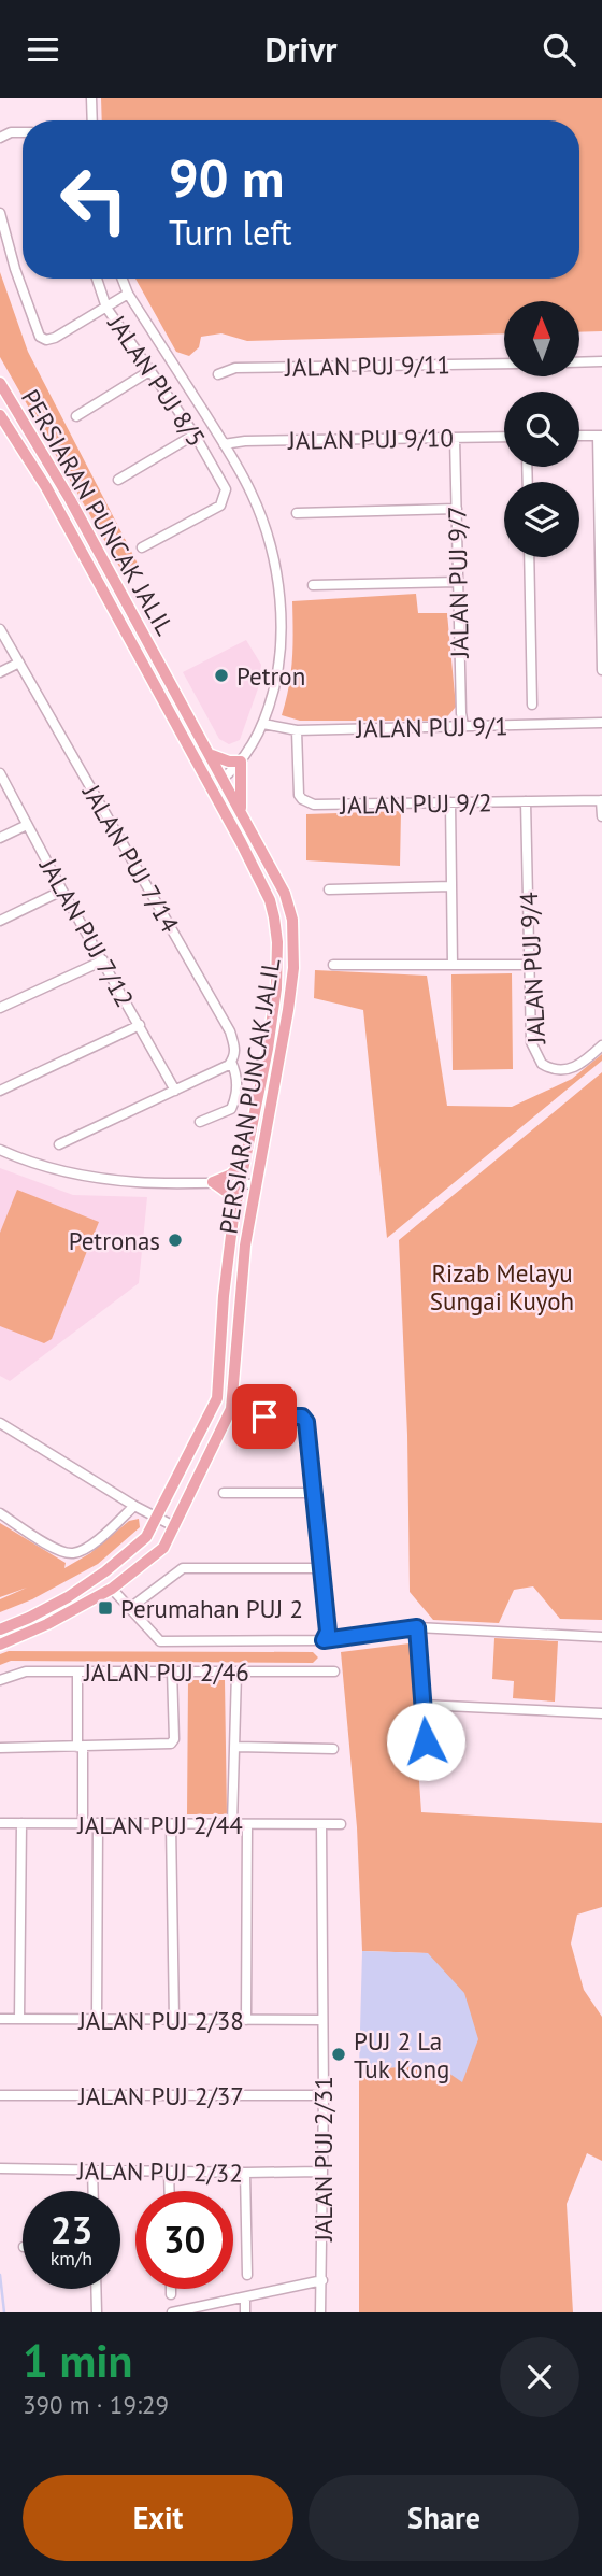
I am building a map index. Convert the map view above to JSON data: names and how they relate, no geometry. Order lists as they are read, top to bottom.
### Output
{
  "streets": {
    "main road": ["PERSIARAN PUNCAK JALIL"],
    "street": [
      "JALAN PUJ 9/11",
      "JALAN PUJ 8/5",
      "JALAN PUJ 9/10",
      "JALAN PUJ 9/7",
      "JALAN PUJ 9/1",
      "JALAN PUJ 9/2",
      "JALAN PUJ 7/14",
      "JALAN PUJ 7/12",
      "JALAN PUJ 9/4",
      "JALAN PUJ 2/46",
      "JALAN PUJ 2/44",
      "JALAN PUJ 2/38",
      "JALAN PUJ 2/37",
      "JALAN PUJ 2/31",
      "JALAN PUJ 2/32"
    ]
  },
  "crossings": [
    ["JALAN PUJ 9/10", "JALAN PUJ 9/7"],
    ["JALAN PUJ 9/7", "JALAN PUJ 9/1"],
    ["JALAN PUJ 9/1", "JALAN PUJ 9/2"],
    ["JALAN PUJ 9/2", "JALAN PUJ 9/4"],
    ["JALAN PUJ 2/44", "JALAN PUJ 2/31"],
    ["JALAN PUJ 2/38", "JALAN PUJ 2/31"],
    ["JALAN PUJ 2/37", "JALAN PUJ 2/31"],
    ["JALAN PUJ 2/31", "JALAN PUJ 2/32"]
  ],
  "parks": ["Rizab Melayu Sungai Kuyoh"],
  "places": {
    "other": ["Petron", "Petronas", "PUJ 2 La Tuk Kong"],
    "transit": ["Perumahan PUJ 2"]
  },
  "north": "top",
  "page": {
    "header": "Drivr",
    "turn": ["90 m", "Turn left"],
    "speed": "23 km/h",
    "limit": "30",
    "heading": ["1 min", "390 m · 19:29"],
    "buttons": ["Exit", "Share"]
  }
}
